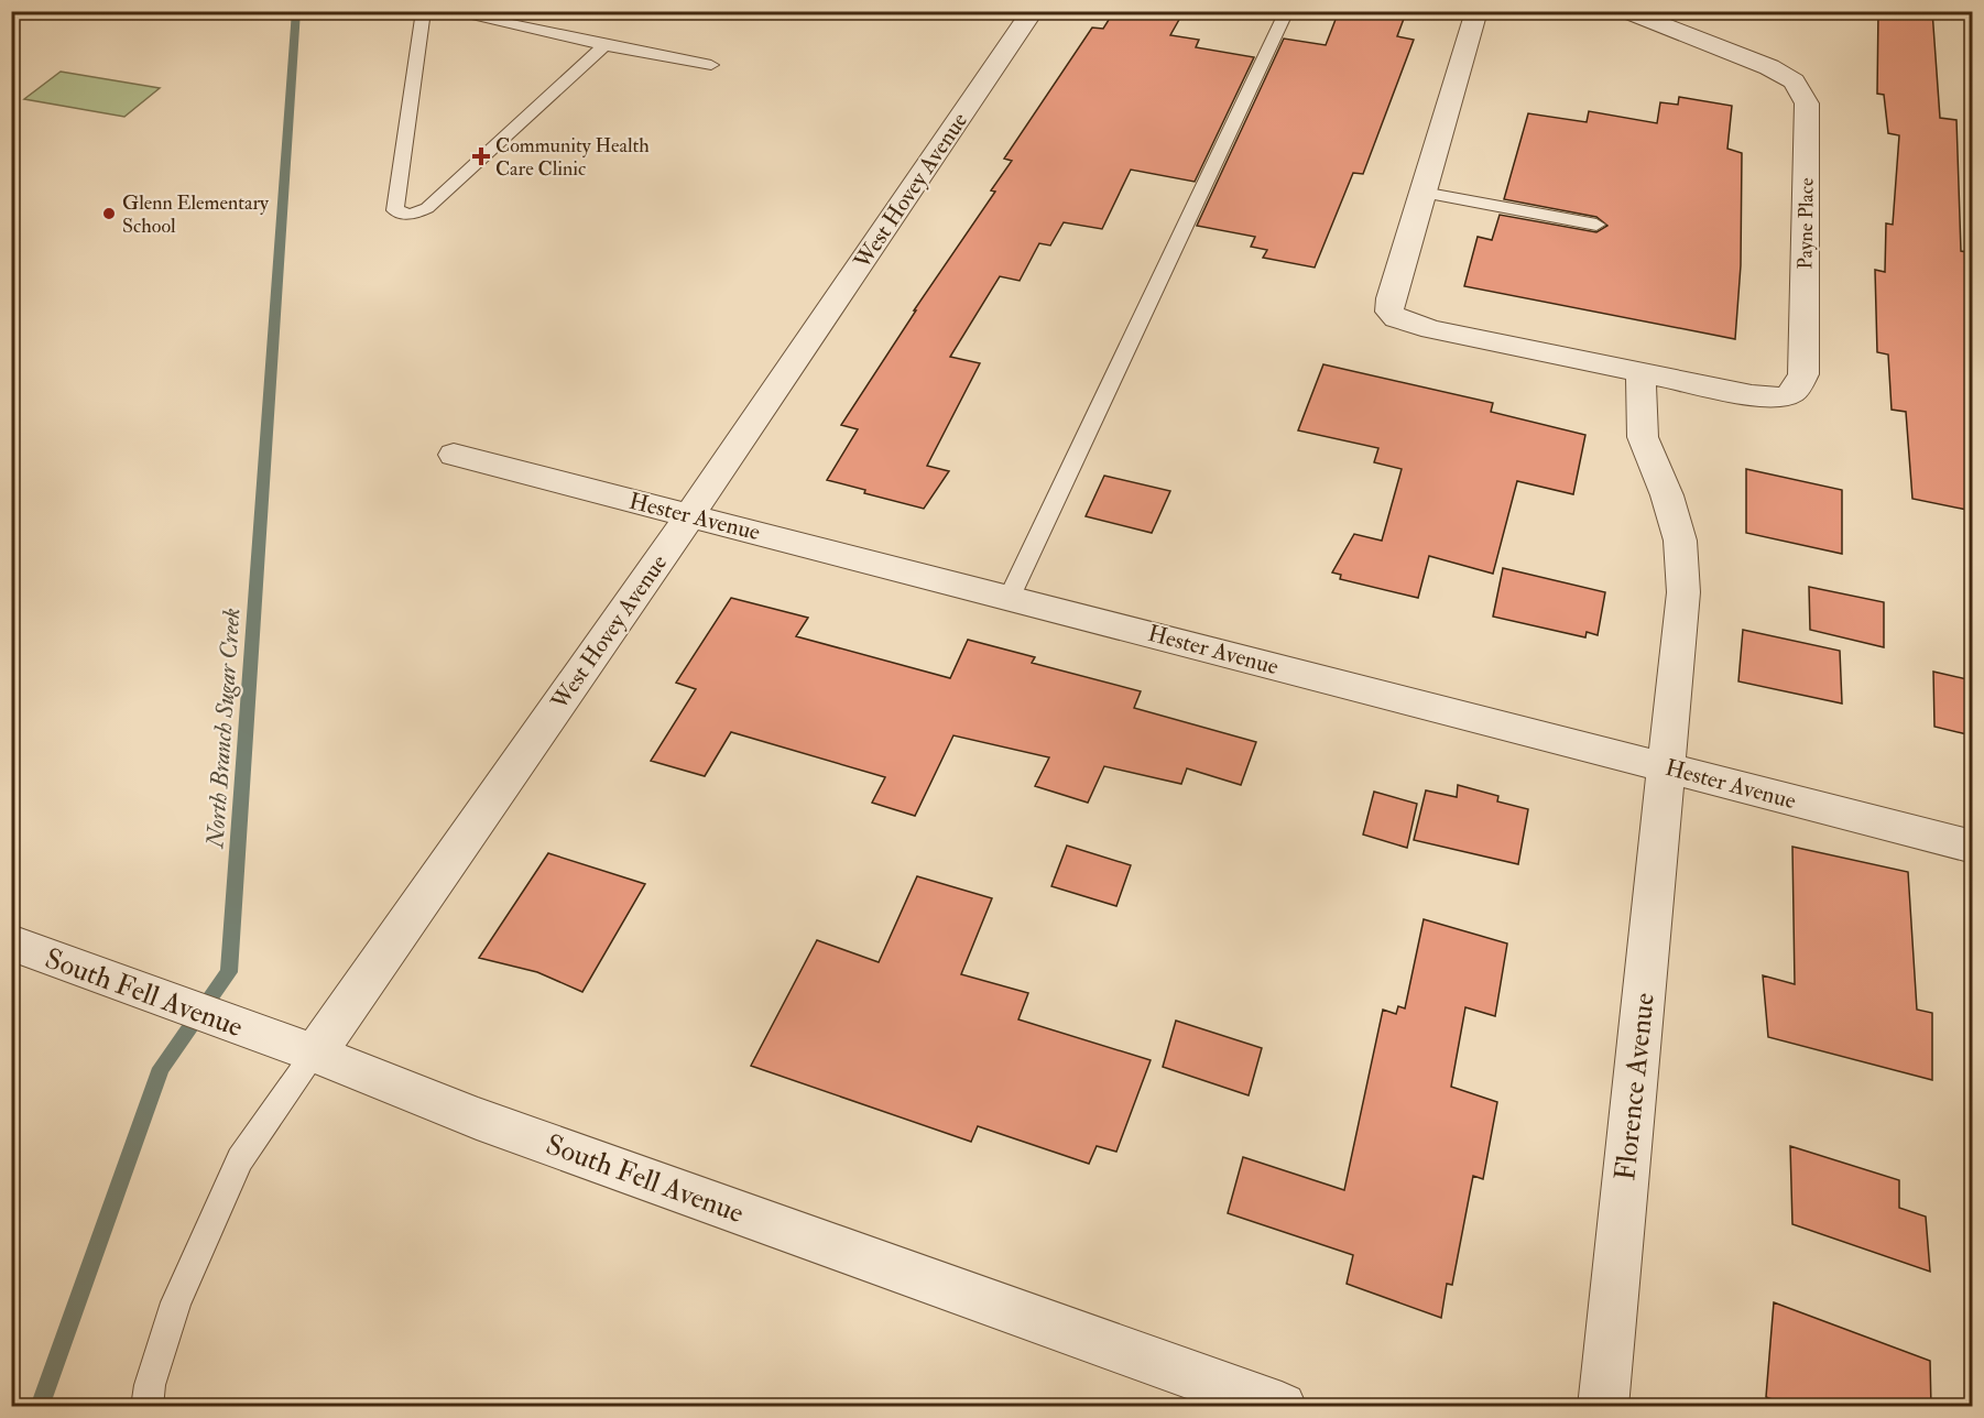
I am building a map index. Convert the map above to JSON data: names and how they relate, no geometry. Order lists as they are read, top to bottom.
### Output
{
  "streets": {
    "street": [
      "West Hovey Avenue",
      "Payne Place",
      "Hester Avenue",
      "South Fell Avenue",
      "Florence Avenue"
    ]
  },
  "crossings": [
    ["West Hovey Avenue", "Hester Avenue"],
    ["West Hovey Avenue", "South Fell Avenue"],
    ["Hester Avenue", "Florence Avenue"]
  ],
  "water": ["North Branch Sugar Creek"],
  "places": {
    "health": ["Community Health Care Clinic"],
    "other": ["Glenn Elementary School"]
  }
}
